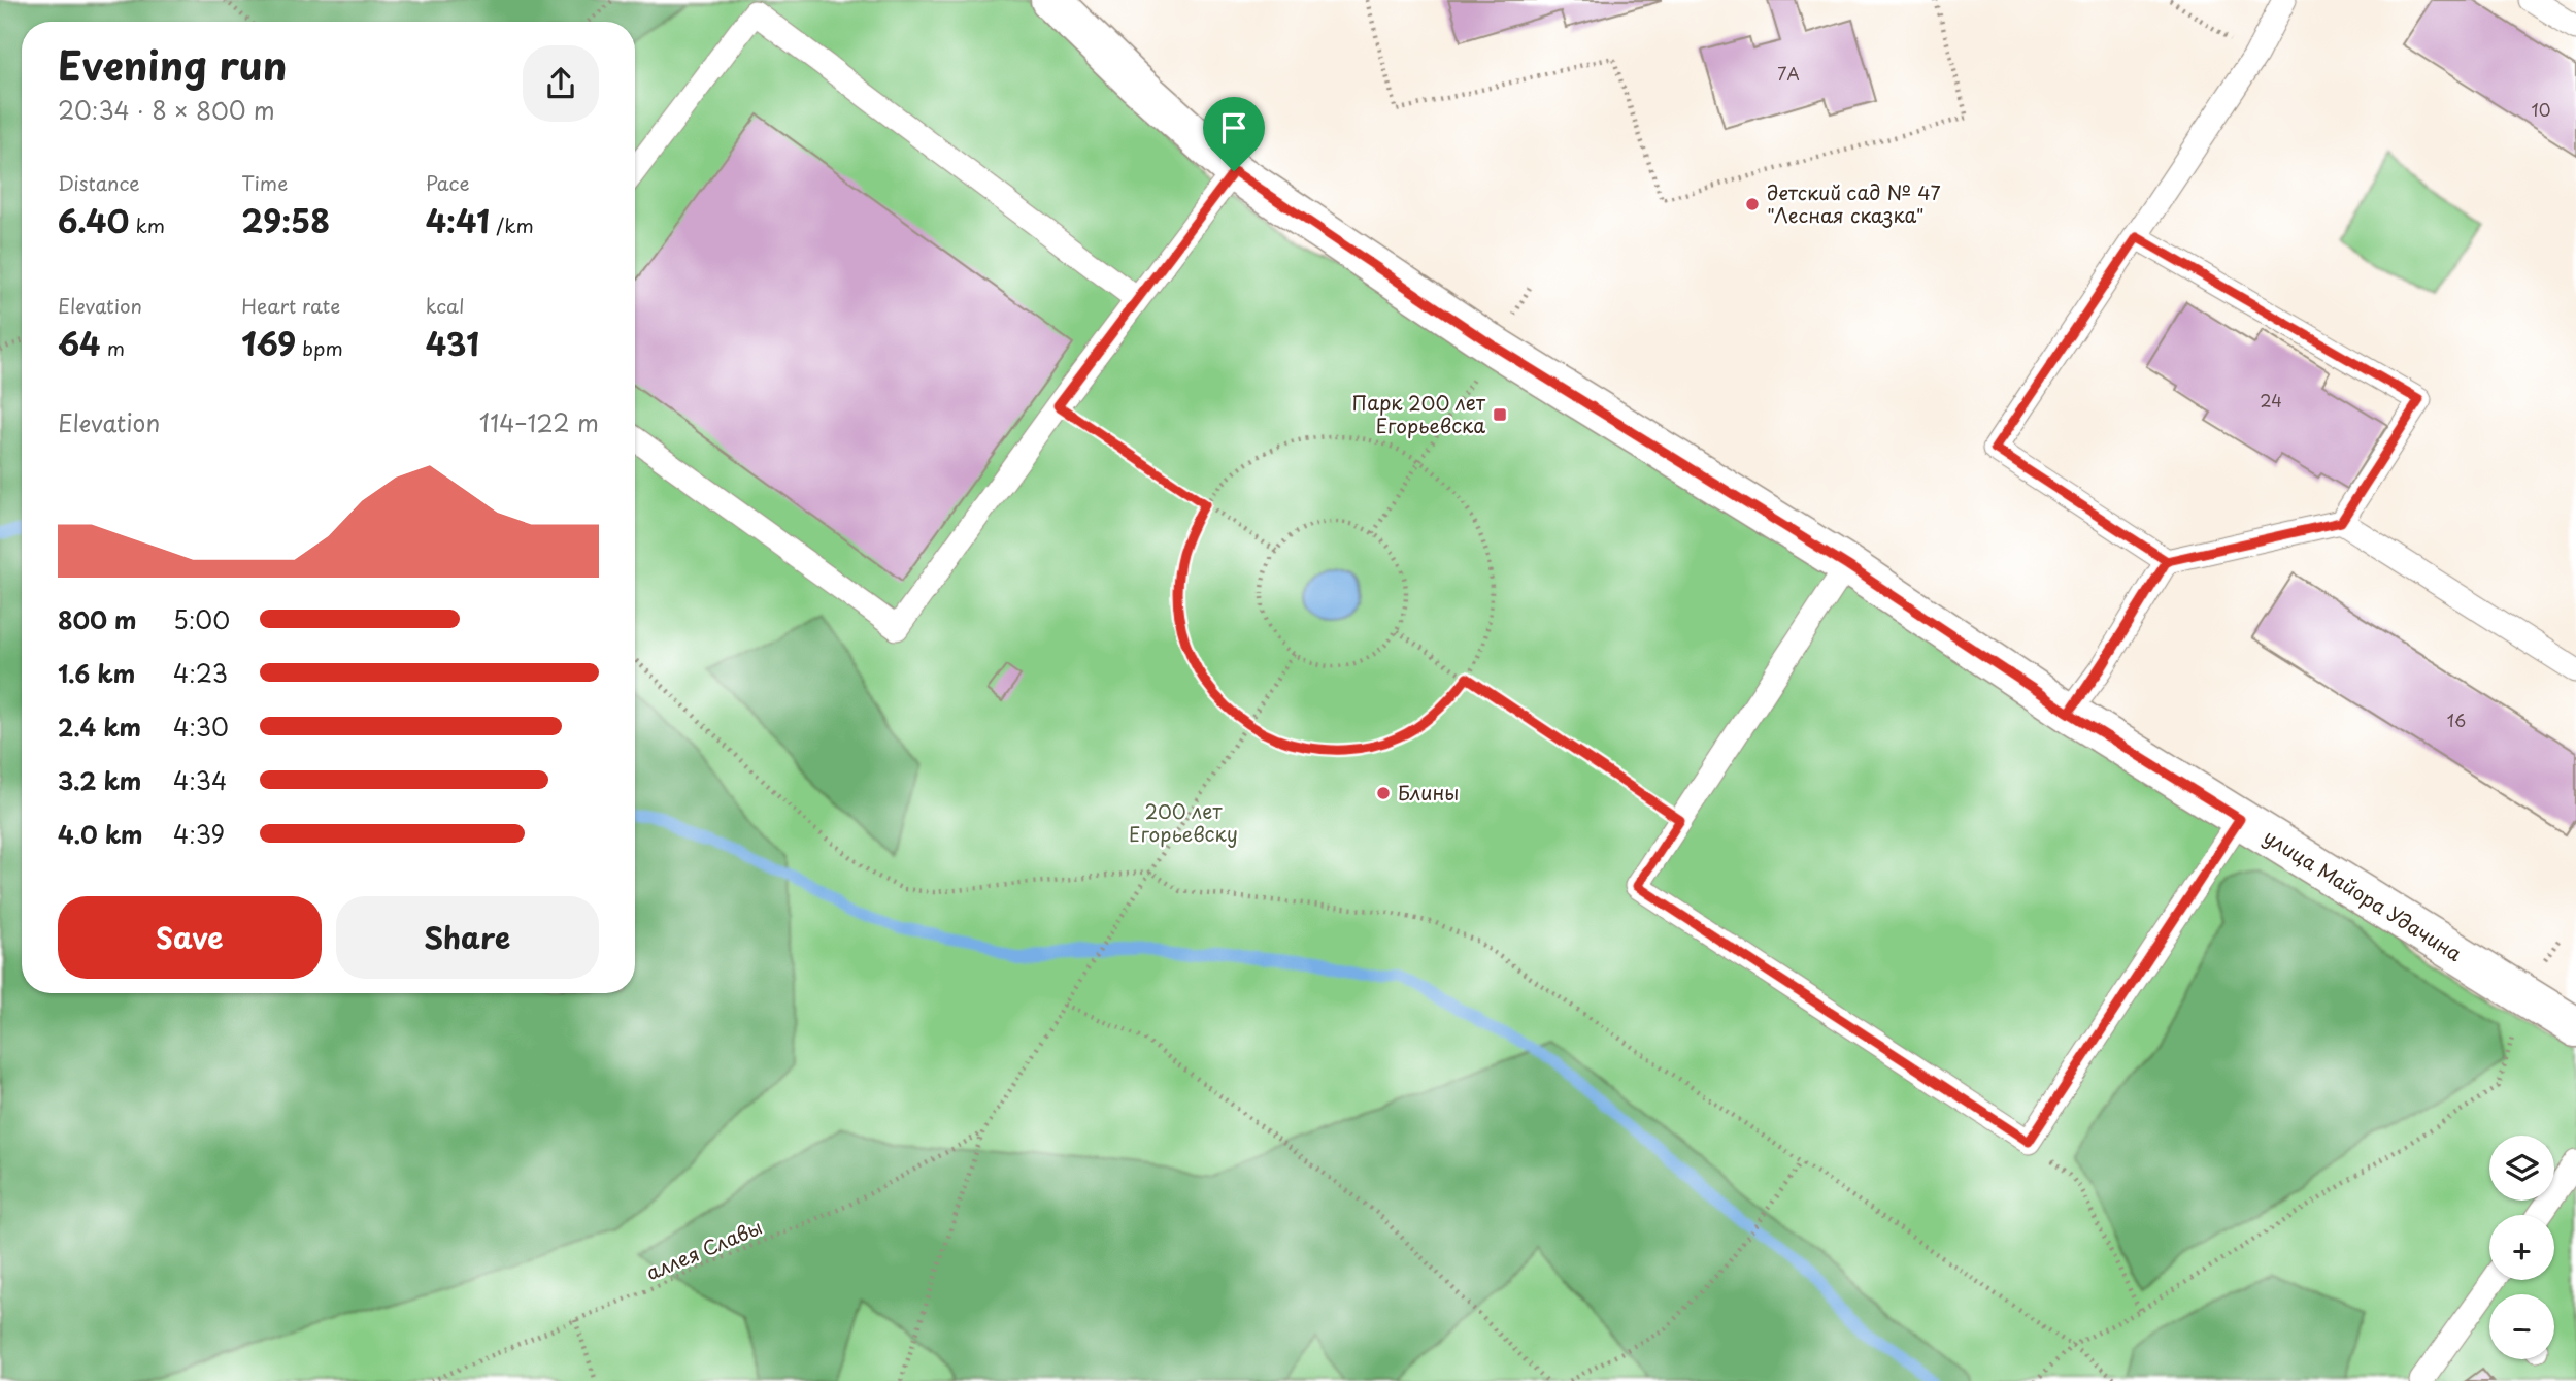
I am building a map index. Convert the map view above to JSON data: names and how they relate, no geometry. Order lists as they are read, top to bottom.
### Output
{
  "streets": {
    "street": ["улица Майора Удачина"],
    "path": ["аллея Славы"]
  },
  "parks": ["200 лет Егорьевску"],
  "places": {
    "other": ["детский сад № 47 \"Лесная сказка\"", "Блины"],
    "transit": ["Парк 200 лет Егорьевска"]
  },
  "house_numbers": [
    "7А",
    "10",
    "24",
    "16"
  ],
  "page": {
    "heading": ["Evening run", "20:34 · 8 × 800 m"],
    "stats": [
      ["Distance", "6.40 km"],
      ["Time", "29:58"],
      ["Pace", "4:41 /km"],
      ["Elevation", "64 m"],
      ["Heart rate", "169 bpm"],
      ["kcal", "431"]
    ],
    "chart": ["Elevation", "114–122 m"],
    "list": [
      {
        "name": "800 m",
        "note": "5:00"
      },
      {
        "name": "1.6 km",
        "note": "4:23"
      },
      {
        "name": "2.4 km",
        "note": "4:30"
      },
      {
        "name": "3.2 km",
        "note": "4:34"
      },
      {
        "name": "4.0 km",
        "note": "4:39"
      }
    ],
    "buttons": ["Save", "Share"],
    "map_buttons": ["+", "−"]
  }
}
